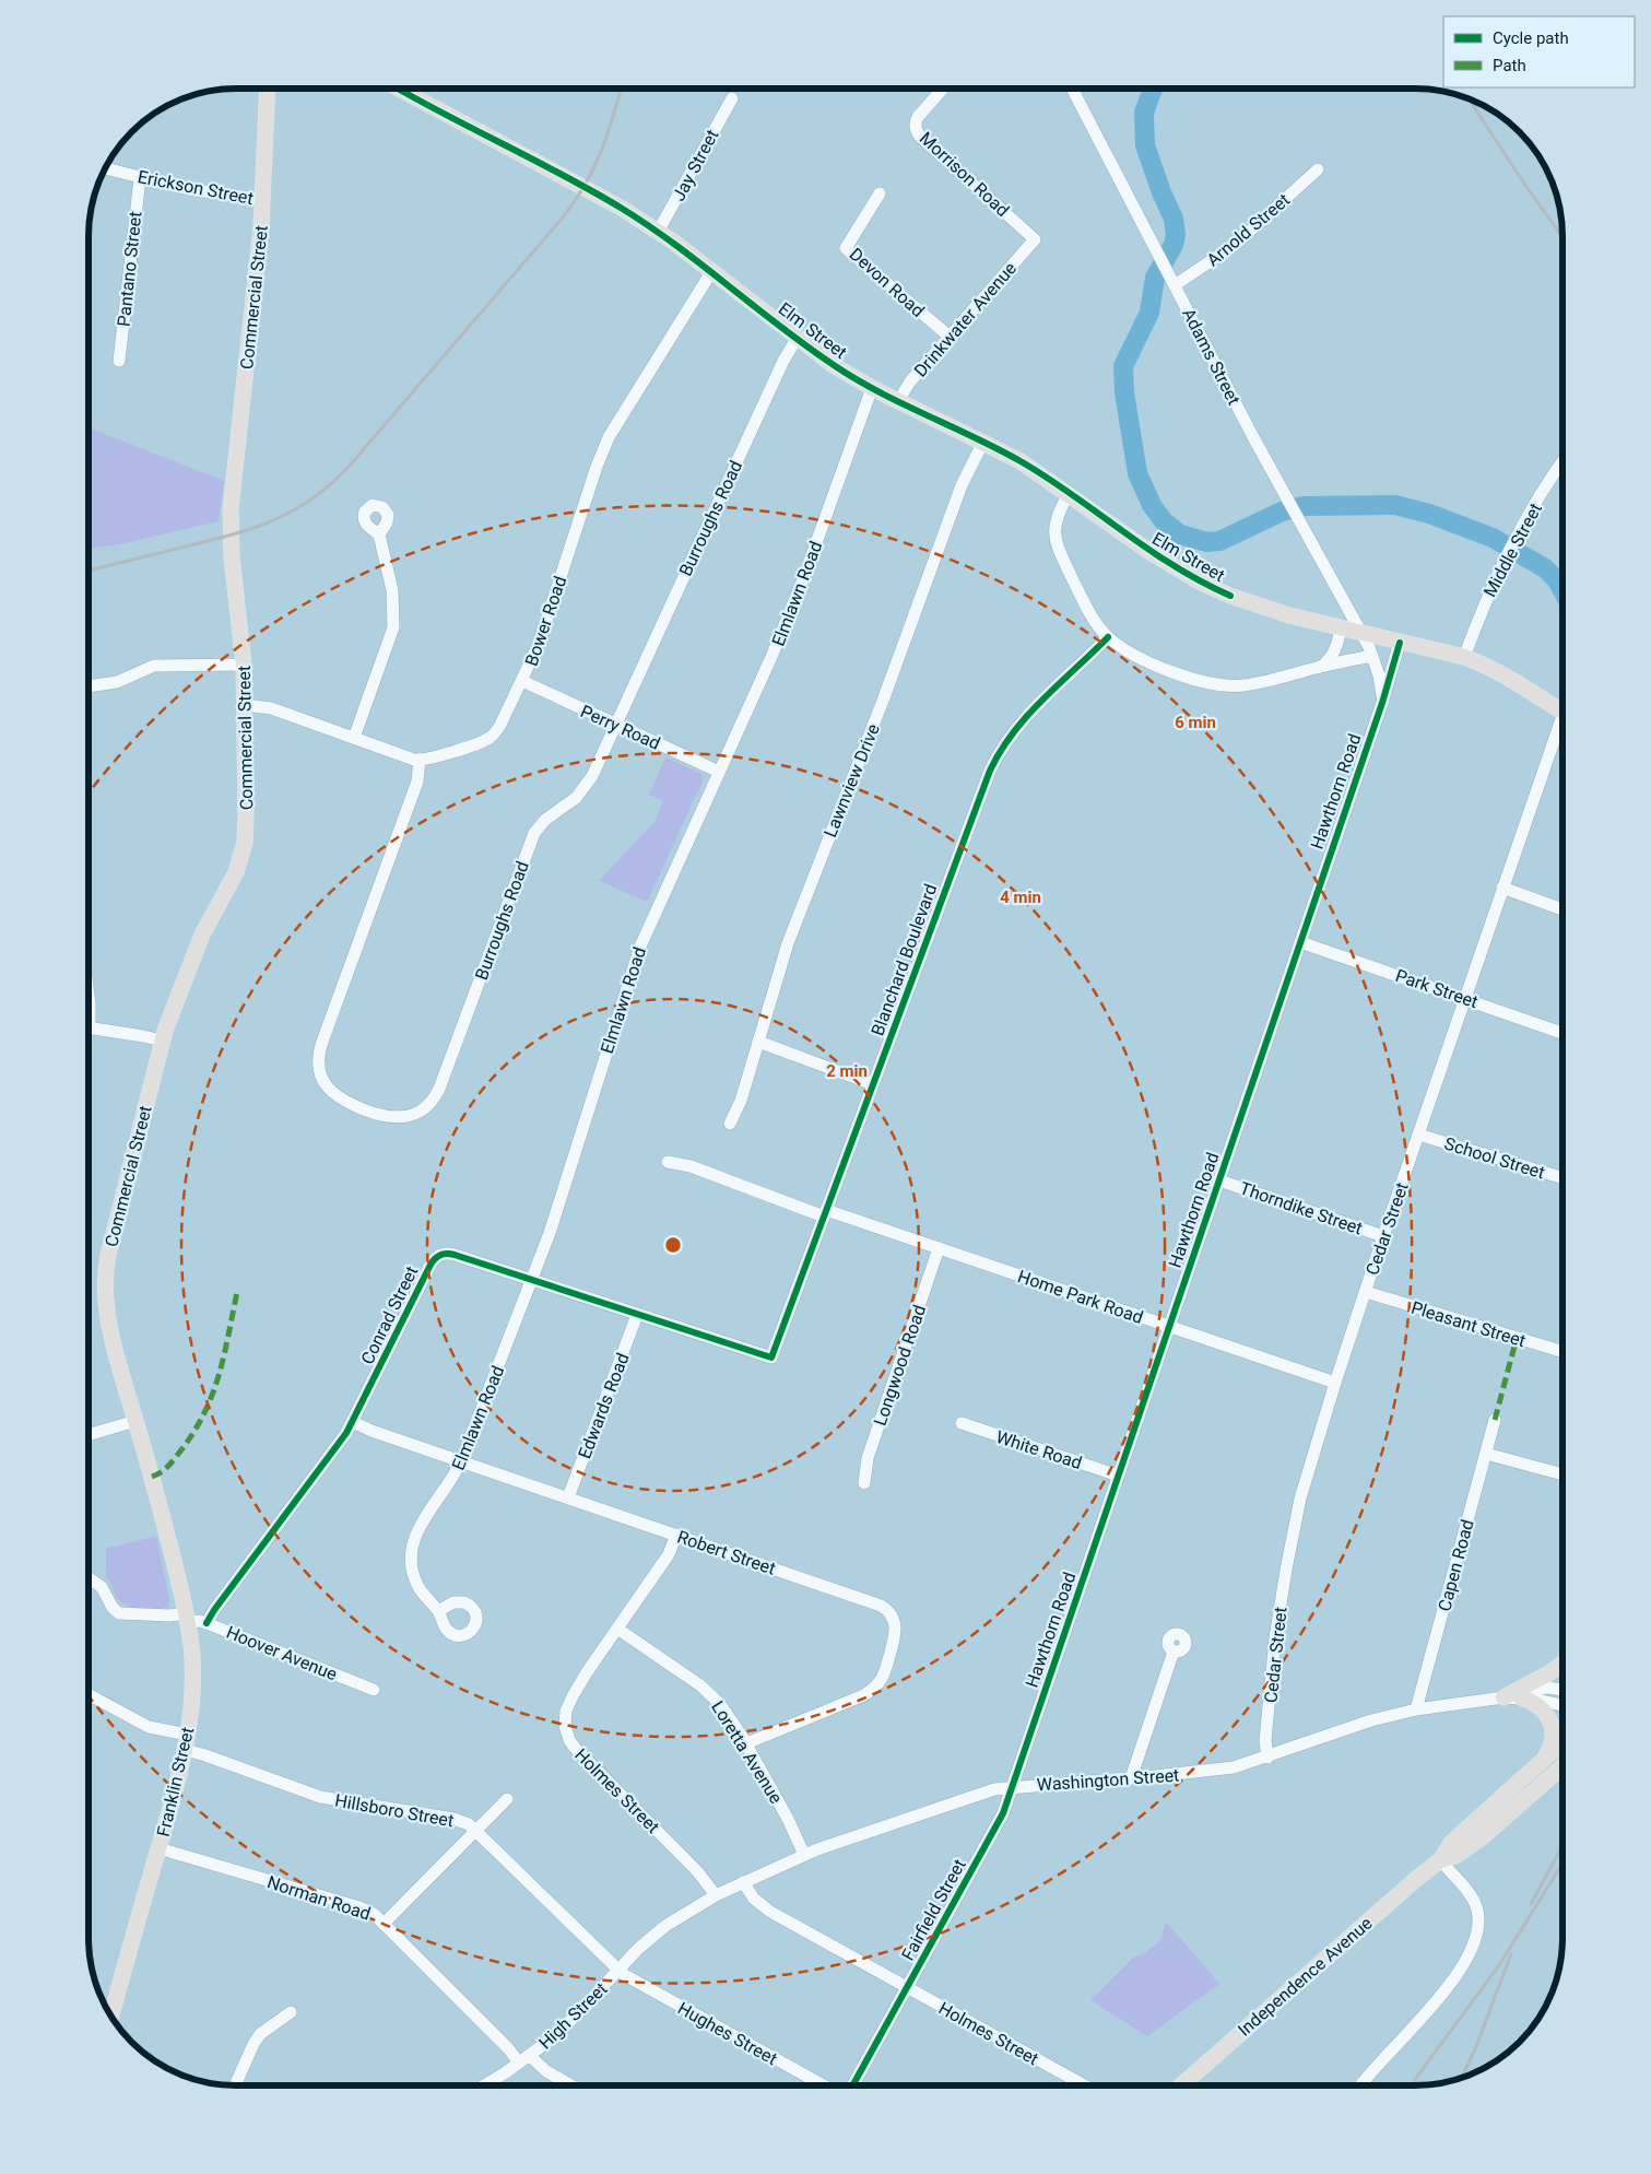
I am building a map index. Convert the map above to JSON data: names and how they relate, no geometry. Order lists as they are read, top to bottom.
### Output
{
  "streets": {
    "main road": [
      "Commercial Street",
      "Elm Street",
      "Franklin Street",
      "Independence Avenue"
    ],
    "street": [
      "Jay Street",
      "Morrison Road",
      "Erickson Street",
      "Arnold Street",
      "Pantano Street",
      "Devon Road",
      "Drinkwater Avenue",
      "Adams Street",
      "Burroughs Road",
      "Middle Street",
      "Elmlawn Road",
      "Bower Road",
      "Perry Road",
      "Lawnview Drive",
      "Hawthorn Road",
      "Blanchard Boulevard",
      "Park Street",
      "School Street",
      "Thorndike Street",
      "Cedar Street",
      "Home Park Road",
      "Conrad Street",
      "Pleasant Street",
      "Longwood Road",
      "Edwards Road",
      "White Road",
      "Robert Street",
      "Capen Road",
      "Hoover Avenue",
      "Loretta Avenue",
      "Washington Street",
      "Holmes Street",
      "Hillsboro Street",
      "Norman Road",
      "Fairfield Street",
      "High Street",
      "Hughes Street"
    ]
  },
  "crossings": [
    ["Jay Street", "Elm Street"],
    ["Morrison Road", "Drinkwater Avenue"],
    ["Erickson Street", "Pantano Street"],
    ["Erickson Street", "Commercial Street"],
    ["Arnold Street", "Adams Street"],
    ["Devon Road", "Drinkwater Avenue"],
    ["Commercial Street", "Franklin Street"],
    ["Drinkwater Avenue", "Elm Street"],
    ["Elm Street", "Adams Street"],
    ["Elm Street", "Burroughs Road"],
    ["Elm Street", "Middle Street"],
    ["Elm Street", "Elmlawn Road"],
    ["Elm Street", "Bower Road"],
    ["Elm Street", "Lawnview Drive"],
    ["Elm Street", "Hawthorn Road"],
    ["Adams Street", "Hawthorn Road"],
    ["Burroughs Road", "Bower Road"],
    ["Burroughs Road", "Perry Road"],
    ["Elmlawn Road", "Perry Road"],
    ["Elmlawn Road", "Conrad Street"],
    ["Elmlawn Road", "Robert Street"],
    ["Bower Road", "Perry Road"],
    ["Hawthorn Road", "Park Street"],
    ["Hawthorn Road", "Thorndike Street"],
    ["Hawthorn Road", "Home Park Road"],
    ["Hawthorn Road", "White Road"],
    ["Hawthorn Road", "Washington Street"],
    ["Hawthorn Road", "Fairfield Street"],
    ["Blanchard Boulevard", "Home Park Road"],
    ["Blanchard Boulevard", "Conrad Street"],
    ["Park Street", "Cedar Street"],
    ["School Street", "Cedar Street"],
    ["Thorndike Street", "Cedar Street"],
    ["Cedar Street", "Home Park Road"],
    ["Cedar Street", "Pleasant Street"],
    ["Cedar Street", "Washington Street"],
    ["Home Park Road", "Longwood Road"],
    ["Conrad Street", "Edwards Road"],
    ["Conrad Street", "Robert Street"],
    ["Conrad Street", "Hoover Avenue"],
    ["Edwards Road", "Robert Street"],
    ["Robert Street", "Loretta Avenue"],
    ["Robert Street", "Holmes Street"],
    ["Capen Road", "Washington Street"],
    ["Hoover Avenue", "Franklin Street"],
    ["Loretta Avenue", "Washington Street"],
    ["Loretta Avenue", "Holmes Street"],
    ["Washington Street", "Holmes Street"],
    ["Washington Street", "Fairfield Street"],
    ["Washington Street", "High Street"],
    ["Franklin Street", "Hillsboro Street"],
    ["Franklin Street", "Norman Road"],
    ["Holmes Street", "Fairfield Street"],
    ["Hillsboro Street", "High Street"],
    ["Hillsboro Street", "Hughes Street"],
    ["Norman Road", "High Street"],
    ["High Street", "Hughes Street"]
  ],
  "legend": ["Cycle path", "Path"],
  "rings": ["6 min", "4 min", "2 min"]
}
